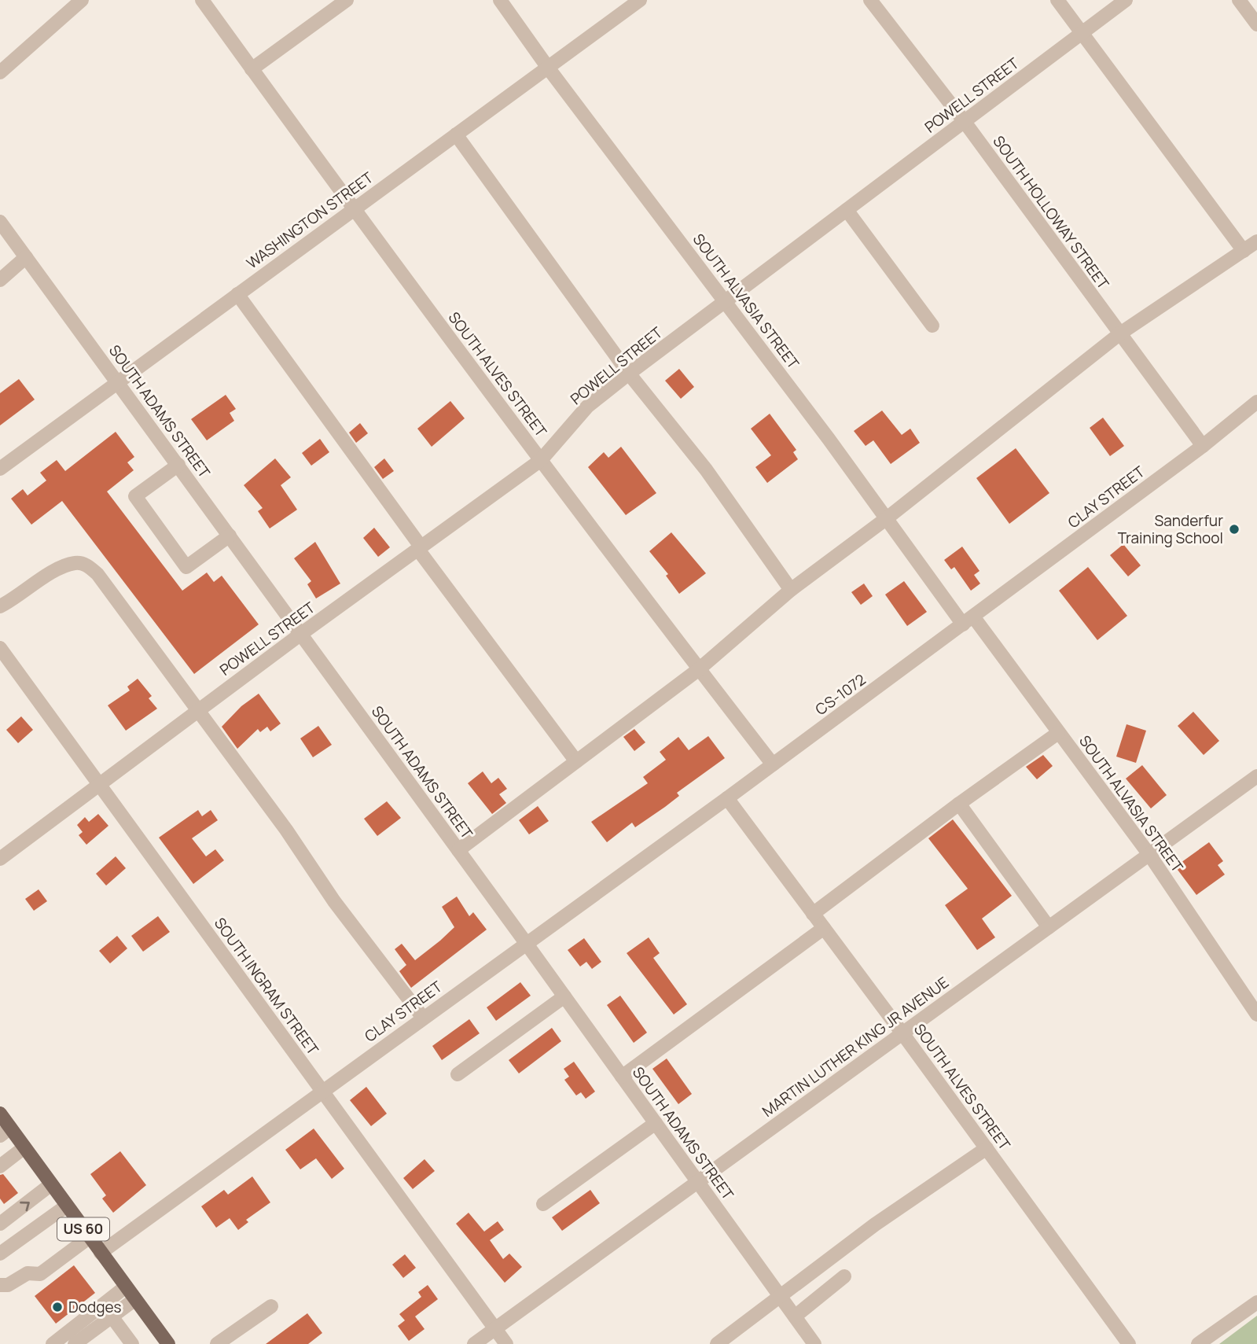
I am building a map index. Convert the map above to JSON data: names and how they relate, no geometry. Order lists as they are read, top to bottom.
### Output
{
  "streets": {
    "main road": ["US 60"],
    "street": [
      "POWELL STREET",
      "SOUTH HOLLOWAY STREET",
      "WASHINGTON STREET",
      "SOUTH ALVASIA STREET",
      "SOUTH ALVES STREET",
      "SOUTH ADAMS STREET",
      "CLAY STREET",
      "CS-1072",
      "SOUTH INGRAM STREET",
      "MARTIN LUTHER KING JR AVENUE"
    ]
  },
  "crossings": [
    ["POWELL STREET", "SOUTH HOLLOWAY STREET"],
    ["POWELL STREET", "SOUTH ALVASIA STREET"],
    ["POWELL STREET", "SOUTH ALVES STREET"],
    ["POWELL STREET", "SOUTH ADAMS STREET"],
    ["POWELL STREET", "SOUTH INGRAM STREET"],
    ["SOUTH HOLLOWAY STREET", "CLAY STREET"],
    ["WASHINGTON STREET", "SOUTH ALVASIA STREET"],
    ["WASHINGTON STREET", "SOUTH ALVES STREET"],
    ["WASHINGTON STREET", "SOUTH ADAMS STREET"],
    ["SOUTH ALVASIA STREET", "CLAY STREET"],
    ["SOUTH ALVASIA STREET", "CS-1072"],
    ["SOUTH ALVASIA STREET", "MARTIN LUTHER KING JR AVENUE"],
    ["SOUTH ALVES STREET", "CLAY STREET"],
    ["SOUTH ALVES STREET", "CS-1072"],
    ["SOUTH ALVES STREET", "MARTIN LUTHER KING JR AVENUE"],
    ["SOUTH ADAMS STREET", "CLAY STREET"],
    ["SOUTH ADAMS STREET", "MARTIN LUTHER KING JR AVENUE"],
    ["CLAY STREET", "CS-1072"],
    ["CLAY STREET", "SOUTH INGRAM STREET"],
    ["CLAY STREET", "US 60"],
    ["SOUTH INGRAM STREET", "MARTIN LUTHER KING JR AVENUE"]
  ],
  "places": ["Sanderfur Training School", "Dodges"]
}
